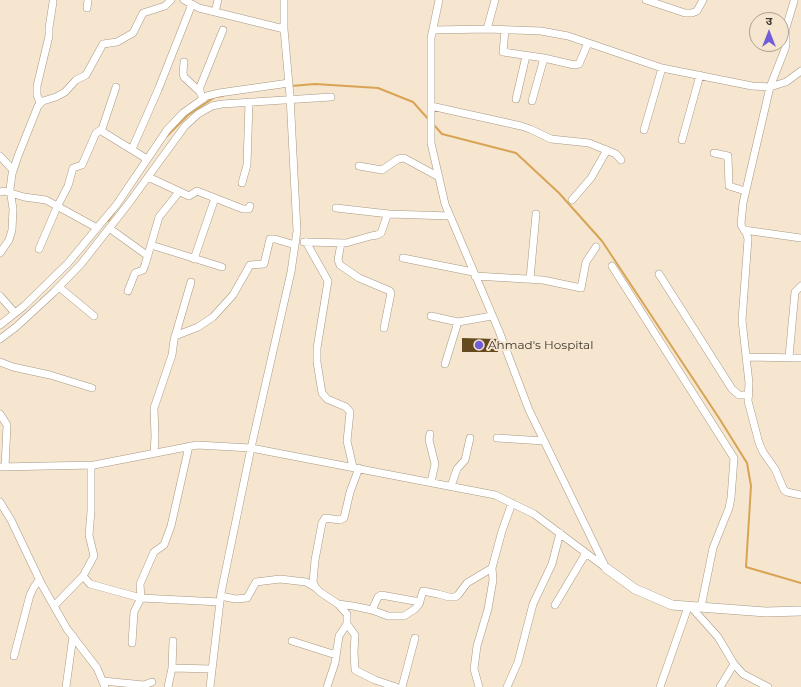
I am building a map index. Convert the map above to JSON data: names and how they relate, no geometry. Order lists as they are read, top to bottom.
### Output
{
  "places": ["Ahmad's Hospital"],
  "north": "top"
}
